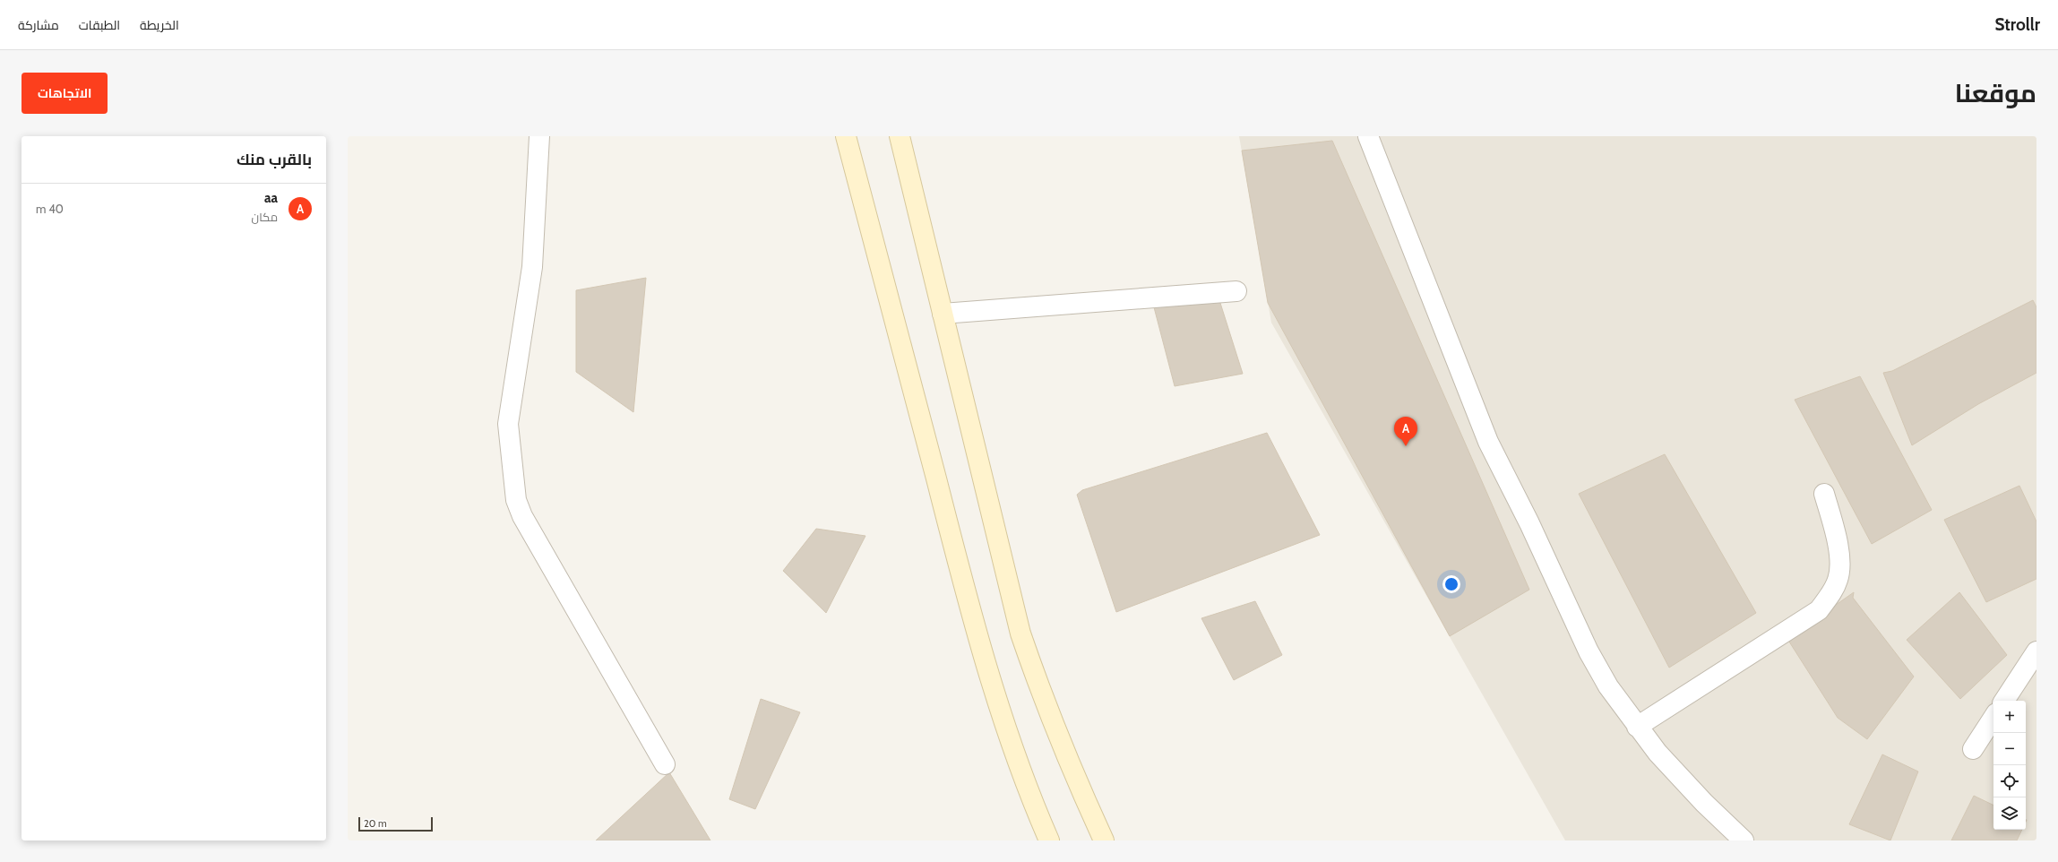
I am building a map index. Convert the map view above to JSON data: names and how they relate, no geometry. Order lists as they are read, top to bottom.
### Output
{
  "scale_bar": "20 m",
  "page": {
    "header": "Strollr",
    "nav": ["الخريطة", "الطبقات", "مشاركة"],
    "title": "موقعنا",
    "buttons": "الاتجاهات",
    "heading": "بالقرب منك",
    "list": [
      {
        "mark": "A",
        "name": "aa",
        "note": "مكان",
        "value": "40 m"
      }
    ],
    "pins": "A",
    "map_buttons": ["+", "−"],
    "scale": "20 m"
  }
}
